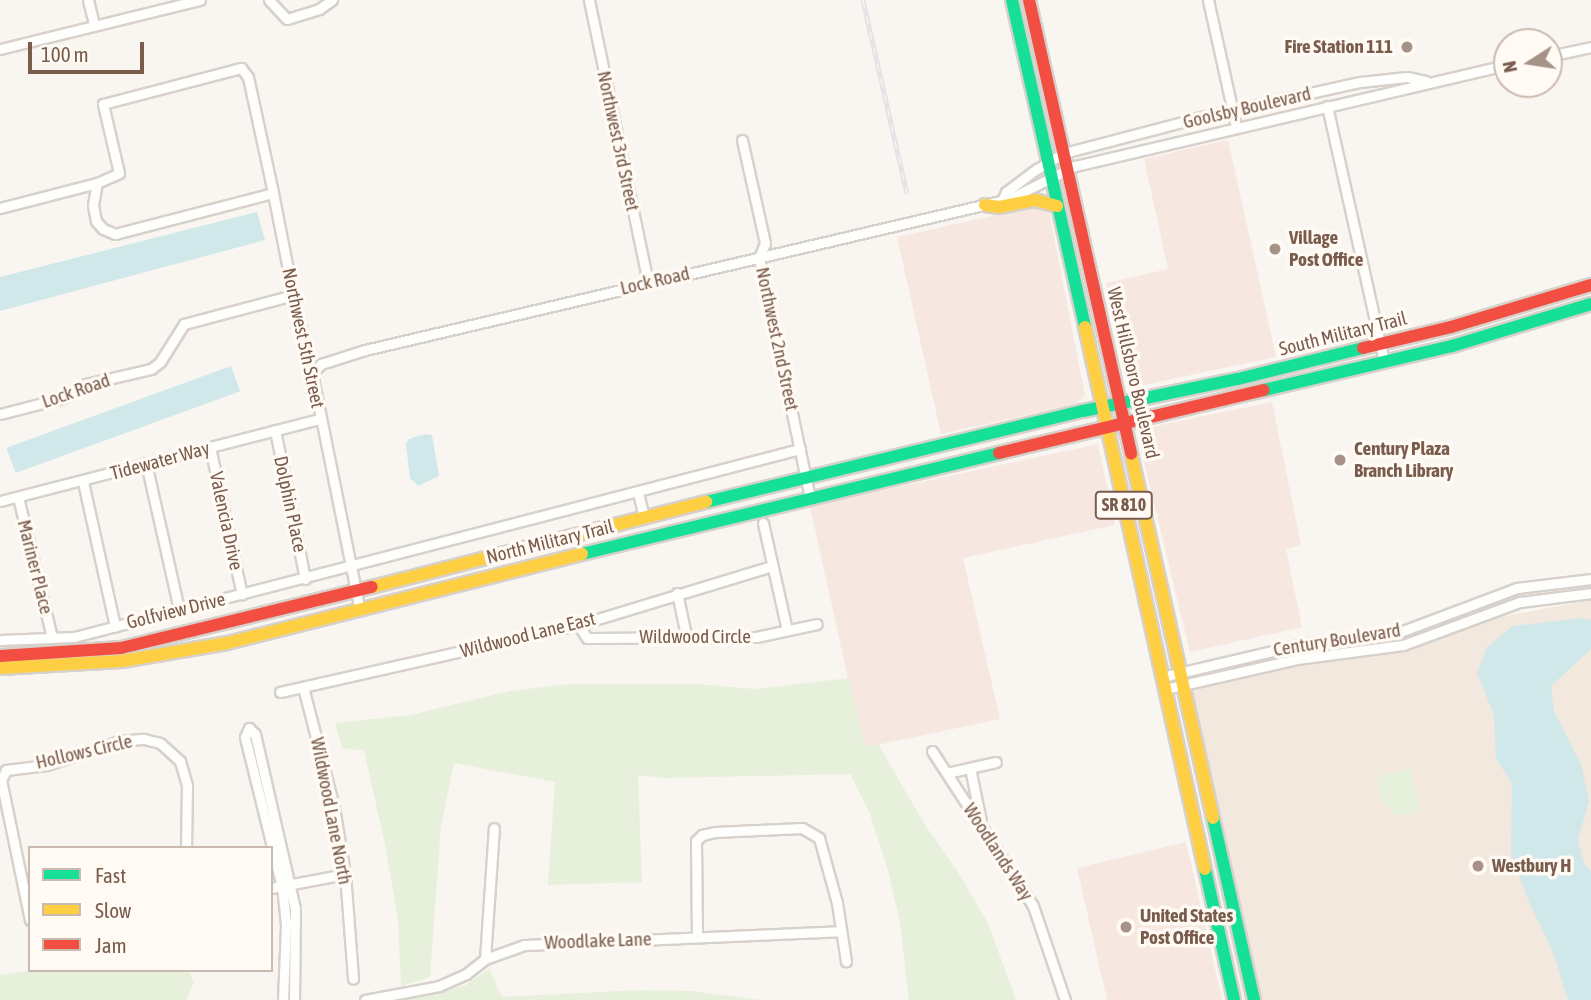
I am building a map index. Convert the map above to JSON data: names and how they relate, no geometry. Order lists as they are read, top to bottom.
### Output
{
  "streets": {
    "street": [
      "Goolsby Boulevard",
      "Northwest 3rd Street",
      "Lock Road",
      "South Military Trail",
      "Northwest 5th Street",
      "Northwest 2nd Street",
      "West Hillsboro Boulevard",
      "Tidewater Way",
      "Dolphin Place",
      "SR 810",
      "Valencia Drive",
      "North Military Trail",
      "Mariner Place",
      "Golfview Drive",
      "Wildwood Lane East",
      "Wildwood Circle",
      "Century Boulevard",
      "Hollows Circle",
      "Wildwood Lane North",
      "Woodlands Way",
      "Woodlake Lane"
    ]
  },
  "crossings": [
    ["Goolsby Boulevard", "Lock Road"],
    ["Goolsby Boulevard", "West Hillsboro Boulevard"],
    ["Northwest 3rd Street", "Lock Road"],
    ["Lock Road", "Northwest 5th Street"],
    ["Lock Road", "Northwest 2nd Street"],
    ["Lock Road", "West Hillsboro Boulevard"],
    ["South Military Trail", "West Hillsboro Boulevard"],
    ["South Military Trail", "North Military Trail"],
    ["Northwest 5th Street", "Tidewater Way"],
    ["Northwest 5th Street", "North Military Trail"],
    ["Northwest 5th Street", "Golfview Drive"],
    ["Northwest 2nd Street", "North Military Trail"],
    ["West Hillsboro Boulevard", "North Military Trail"],
    ["West Hillsboro Boulevard", "Century Boulevard"],
    ["Tidewater Way", "Dolphin Place"],
    ["Tidewater Way", "Valencia Drive"],
    ["Tidewater Way", "Mariner Place"],
    ["Dolphin Place", "Golfview Drive"],
    ["Valencia Drive", "Golfview Drive"],
    ["North Military Trail", "Golfview Drive"],
    ["Mariner Place", "Golfview Drive"],
    ["Wildwood Lane East", "Wildwood Circle"],
    ["Wildwood Lane East", "Wildwood Lane North"]
  ],
  "places": [
    "Fire Station 111",
    "Village Post Office",
    "Century Plaza Branch Library",
    "Westbury H",
    "United States Post Office"
  ],
  "legend": ["Fast", "Slow", "Jam"],
  "scale_bar": "100 m",
  "north": "left"
}
